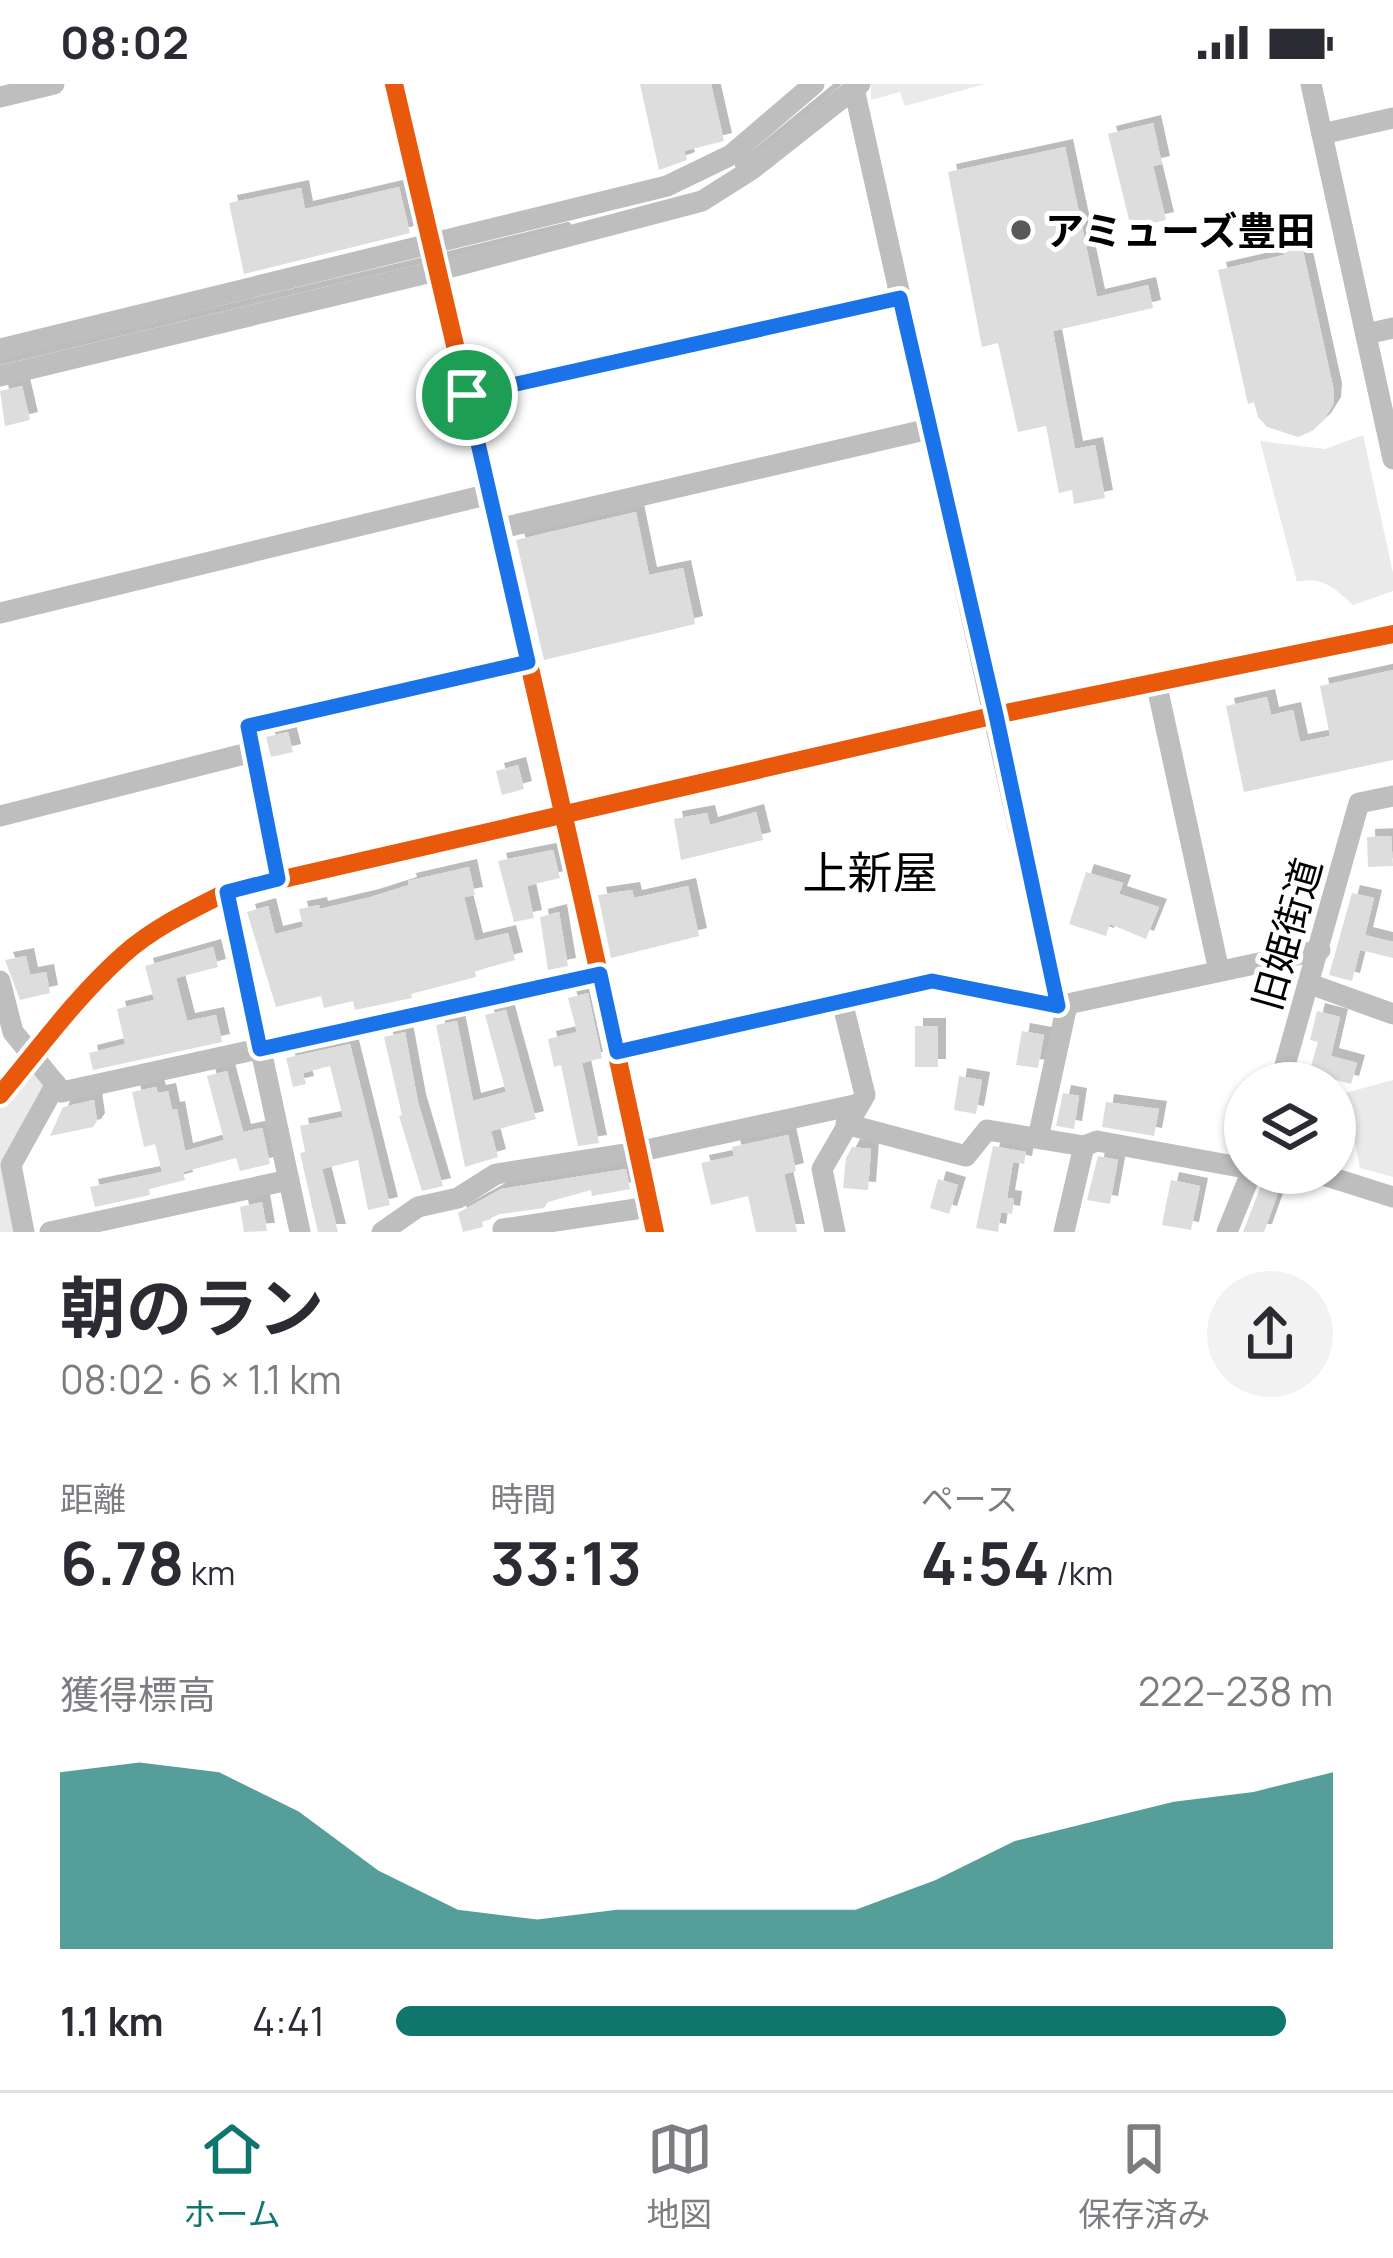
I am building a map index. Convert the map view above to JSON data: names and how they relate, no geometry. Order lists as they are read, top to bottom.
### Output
{
  "streets": {
    "street": ["旧姫街道"]
  },
  "districts": ["上新屋"],
  "places": ["アミューズ豊田"],
  "page": {
    "status": "08:02",
    "heading": ["朝のラン", "08:02 · 6 × 1.1 km"],
    "stats": [
      ["距離", "6.78 km"],
      ["時間", "33:13"],
      ["ペース", "4:54 /km"]
    ],
    "chart": ["獲得標高", "222–238 m"],
    "list": [
      {
        "name": "1.1 km",
        "note": "4:41"
      }
    ],
    "tabs": ["ホーム", "地図", "保存済み"]
  }
}
